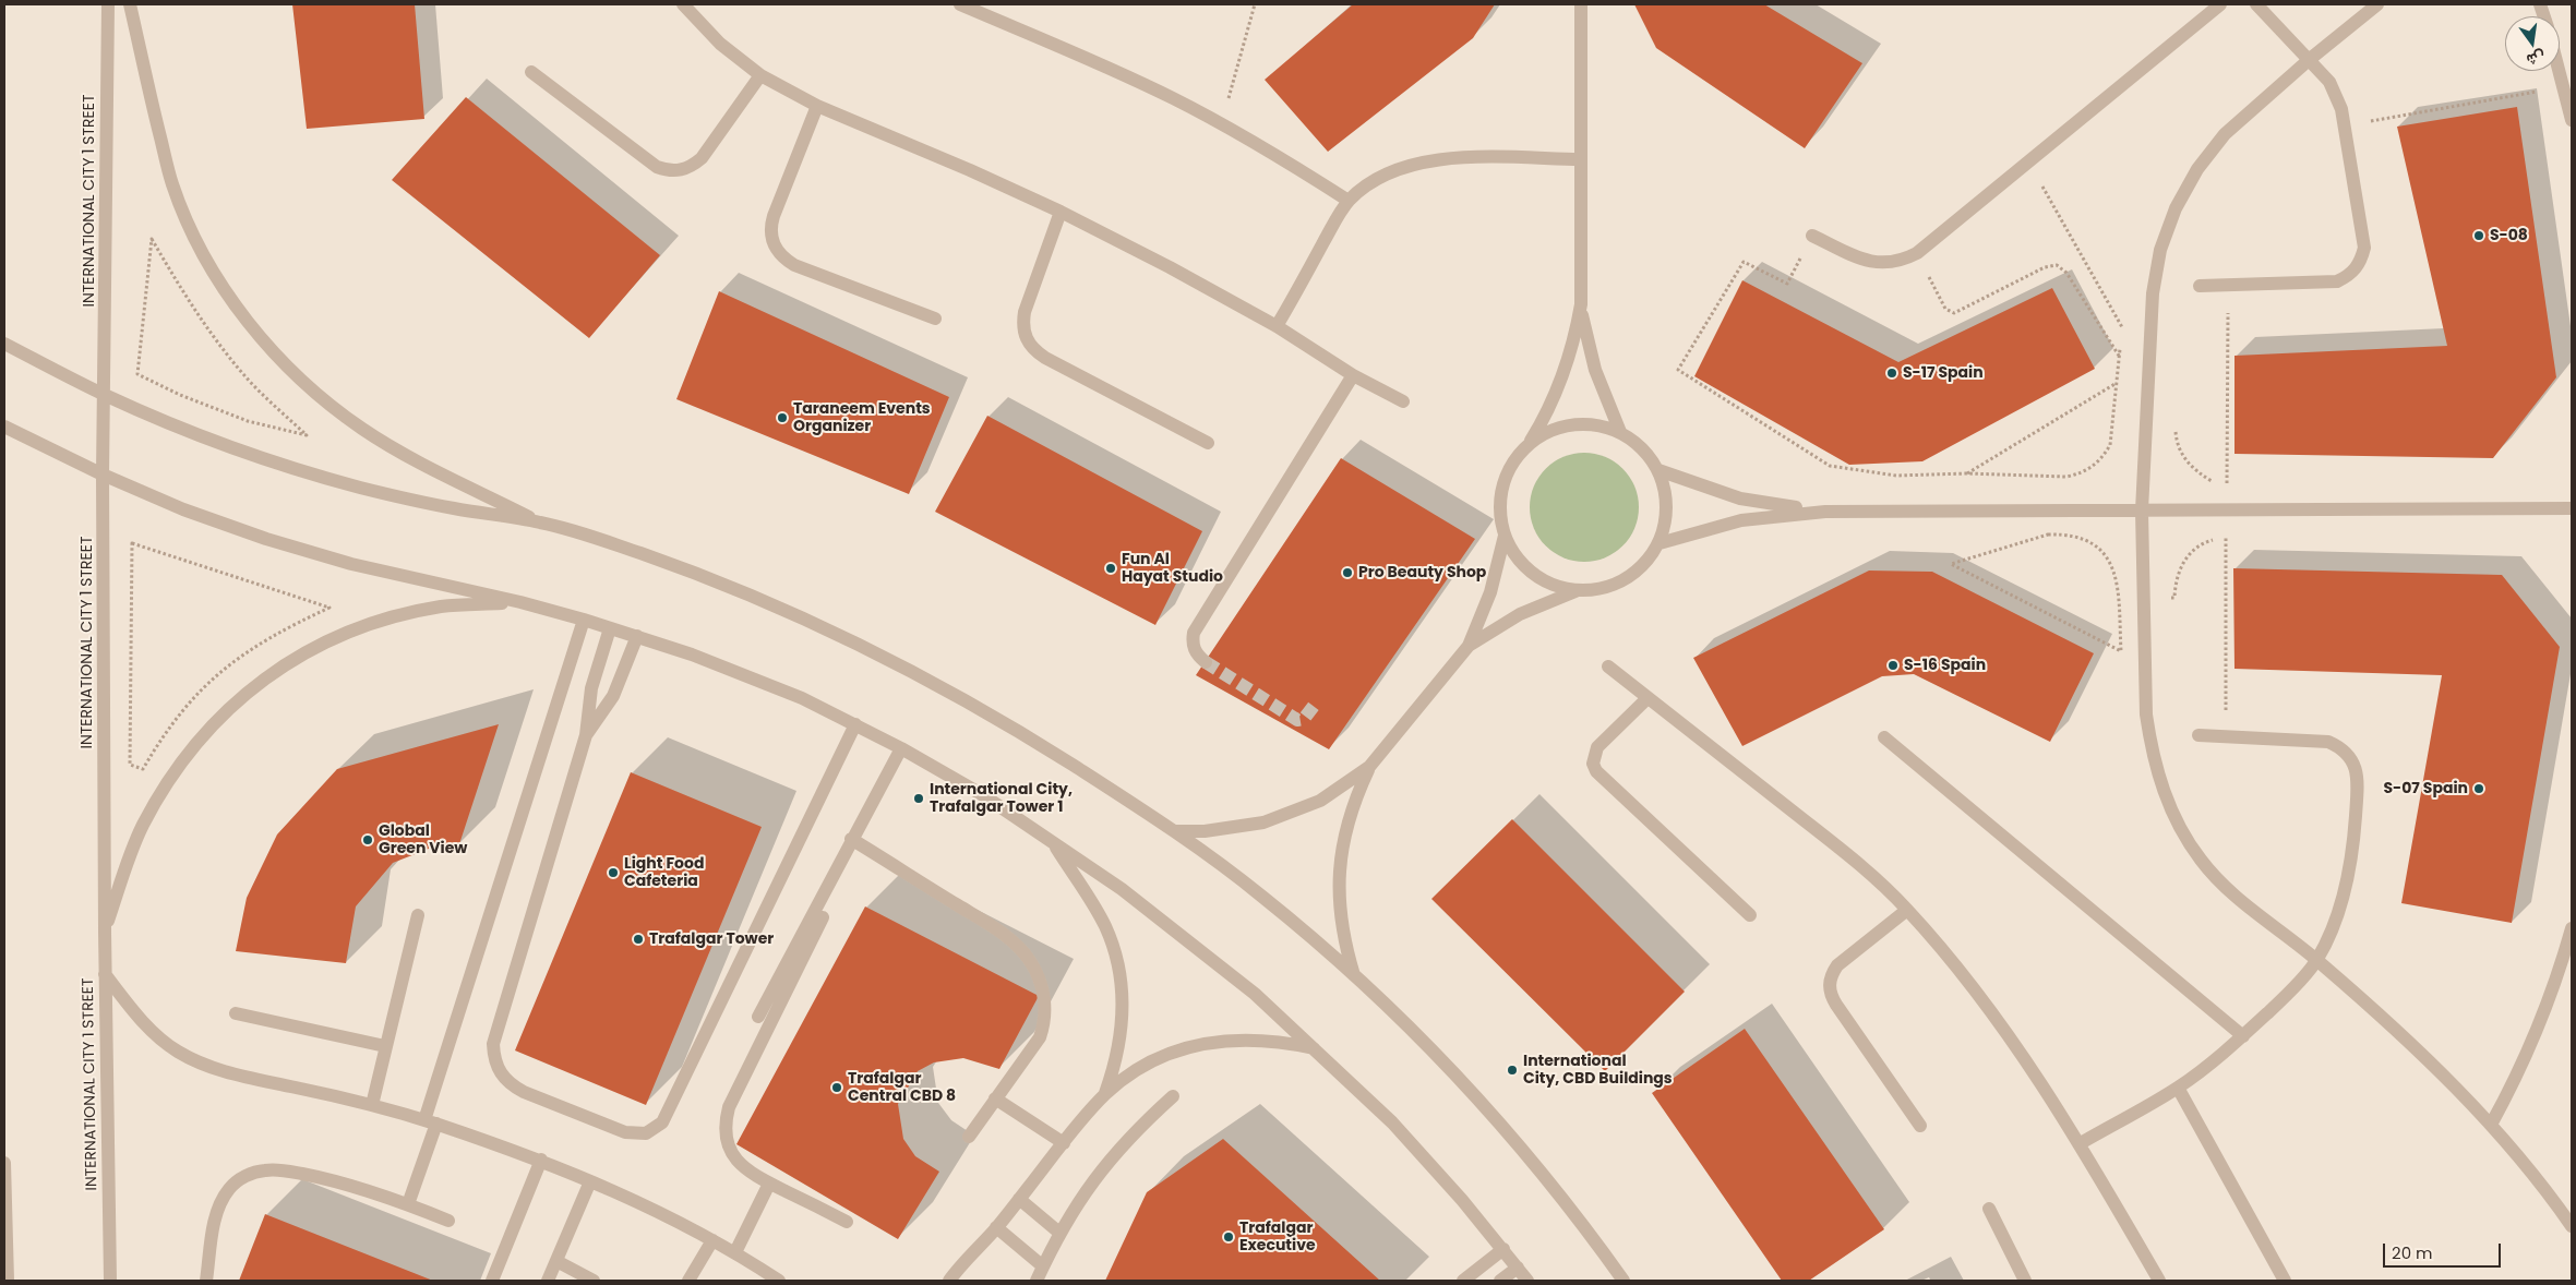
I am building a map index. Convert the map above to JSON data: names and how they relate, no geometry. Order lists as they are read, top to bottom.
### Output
{
  "streets": {
    "street": ["INTERNATIONAL CITY 1 STREET"]
  },
  "places": [
    "S-08",
    "S-17 Spain",
    "Taraneem Events Organizer",
    "Fun Al Hayat Studio",
    "Pro Beauty Shop",
    "S-16 Spain",
    "S-07 Spain",
    "International City, Trafalgar Tower 1",
    "Global Green View",
    "Light Food Cafeteria",
    "Trafalgar Tower",
    "International City, CBD Buildings",
    "Trafalgar Central CBD 8",
    "Trafalgar Executive"
  ],
  "scale_bar": "20 m",
  "north": "bottom"
}
